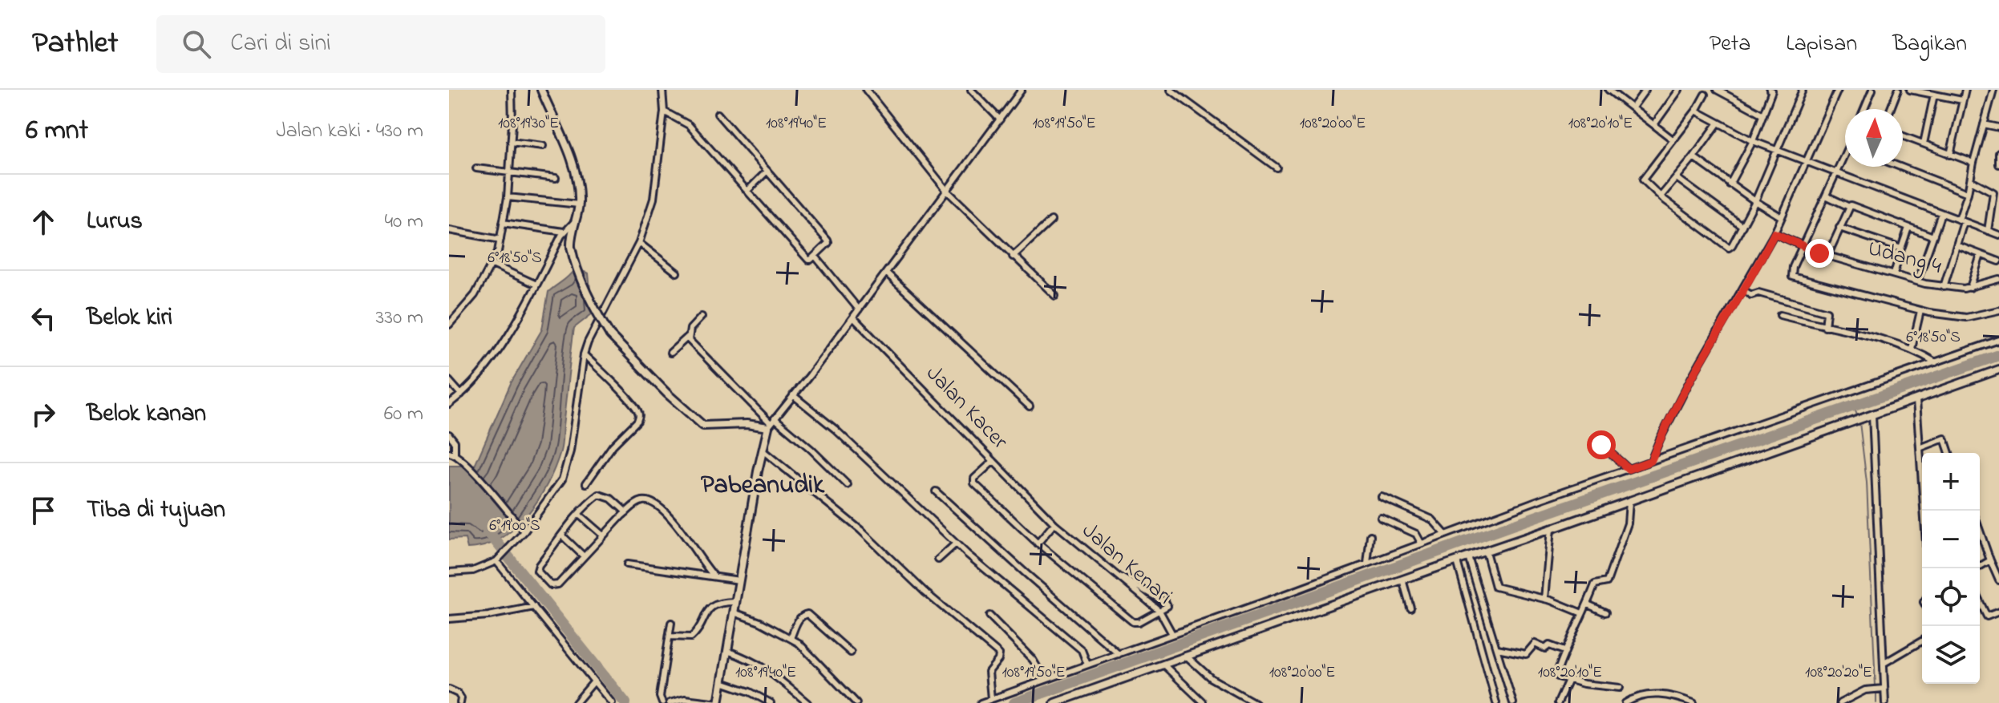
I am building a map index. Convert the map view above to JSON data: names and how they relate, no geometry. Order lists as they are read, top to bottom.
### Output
{
  "streets": {
    "street": ["Udang 4", "Jalan Kacer", "Jalan Kenari"]
  },
  "crossings": [
    ["Jalan Kacer", "Jalan Kenari"]
  ],
  "districts": ["Pabeanudik"],
  "north": "top",
  "page": {
    "header": "Pathlet",
    "search": "Cari di sini",
    "nav": ["Peta", "Lapisan", "Bagikan"],
    "heading": ["6 mnt", "Jalan kaki · 430 m"],
    "list": [
      ["Lurus", "40 m"],
      ["Belok kiri", "330 m"],
      ["Belok kanan", "60 m"],
      "Tiba di tujuan"
    ],
    "map_buttons": ["+", "−"]
  },
  "coordinates": [
    "108°19'30\"E",
    "108°19'40\"E",
    "108°19'50\"E",
    "108°20'00\"E",
    "108°20'10\"E",
    "6°18'50\"S",
    "6°19'00\"S",
    "108°20'20\"E"
  ]
}
